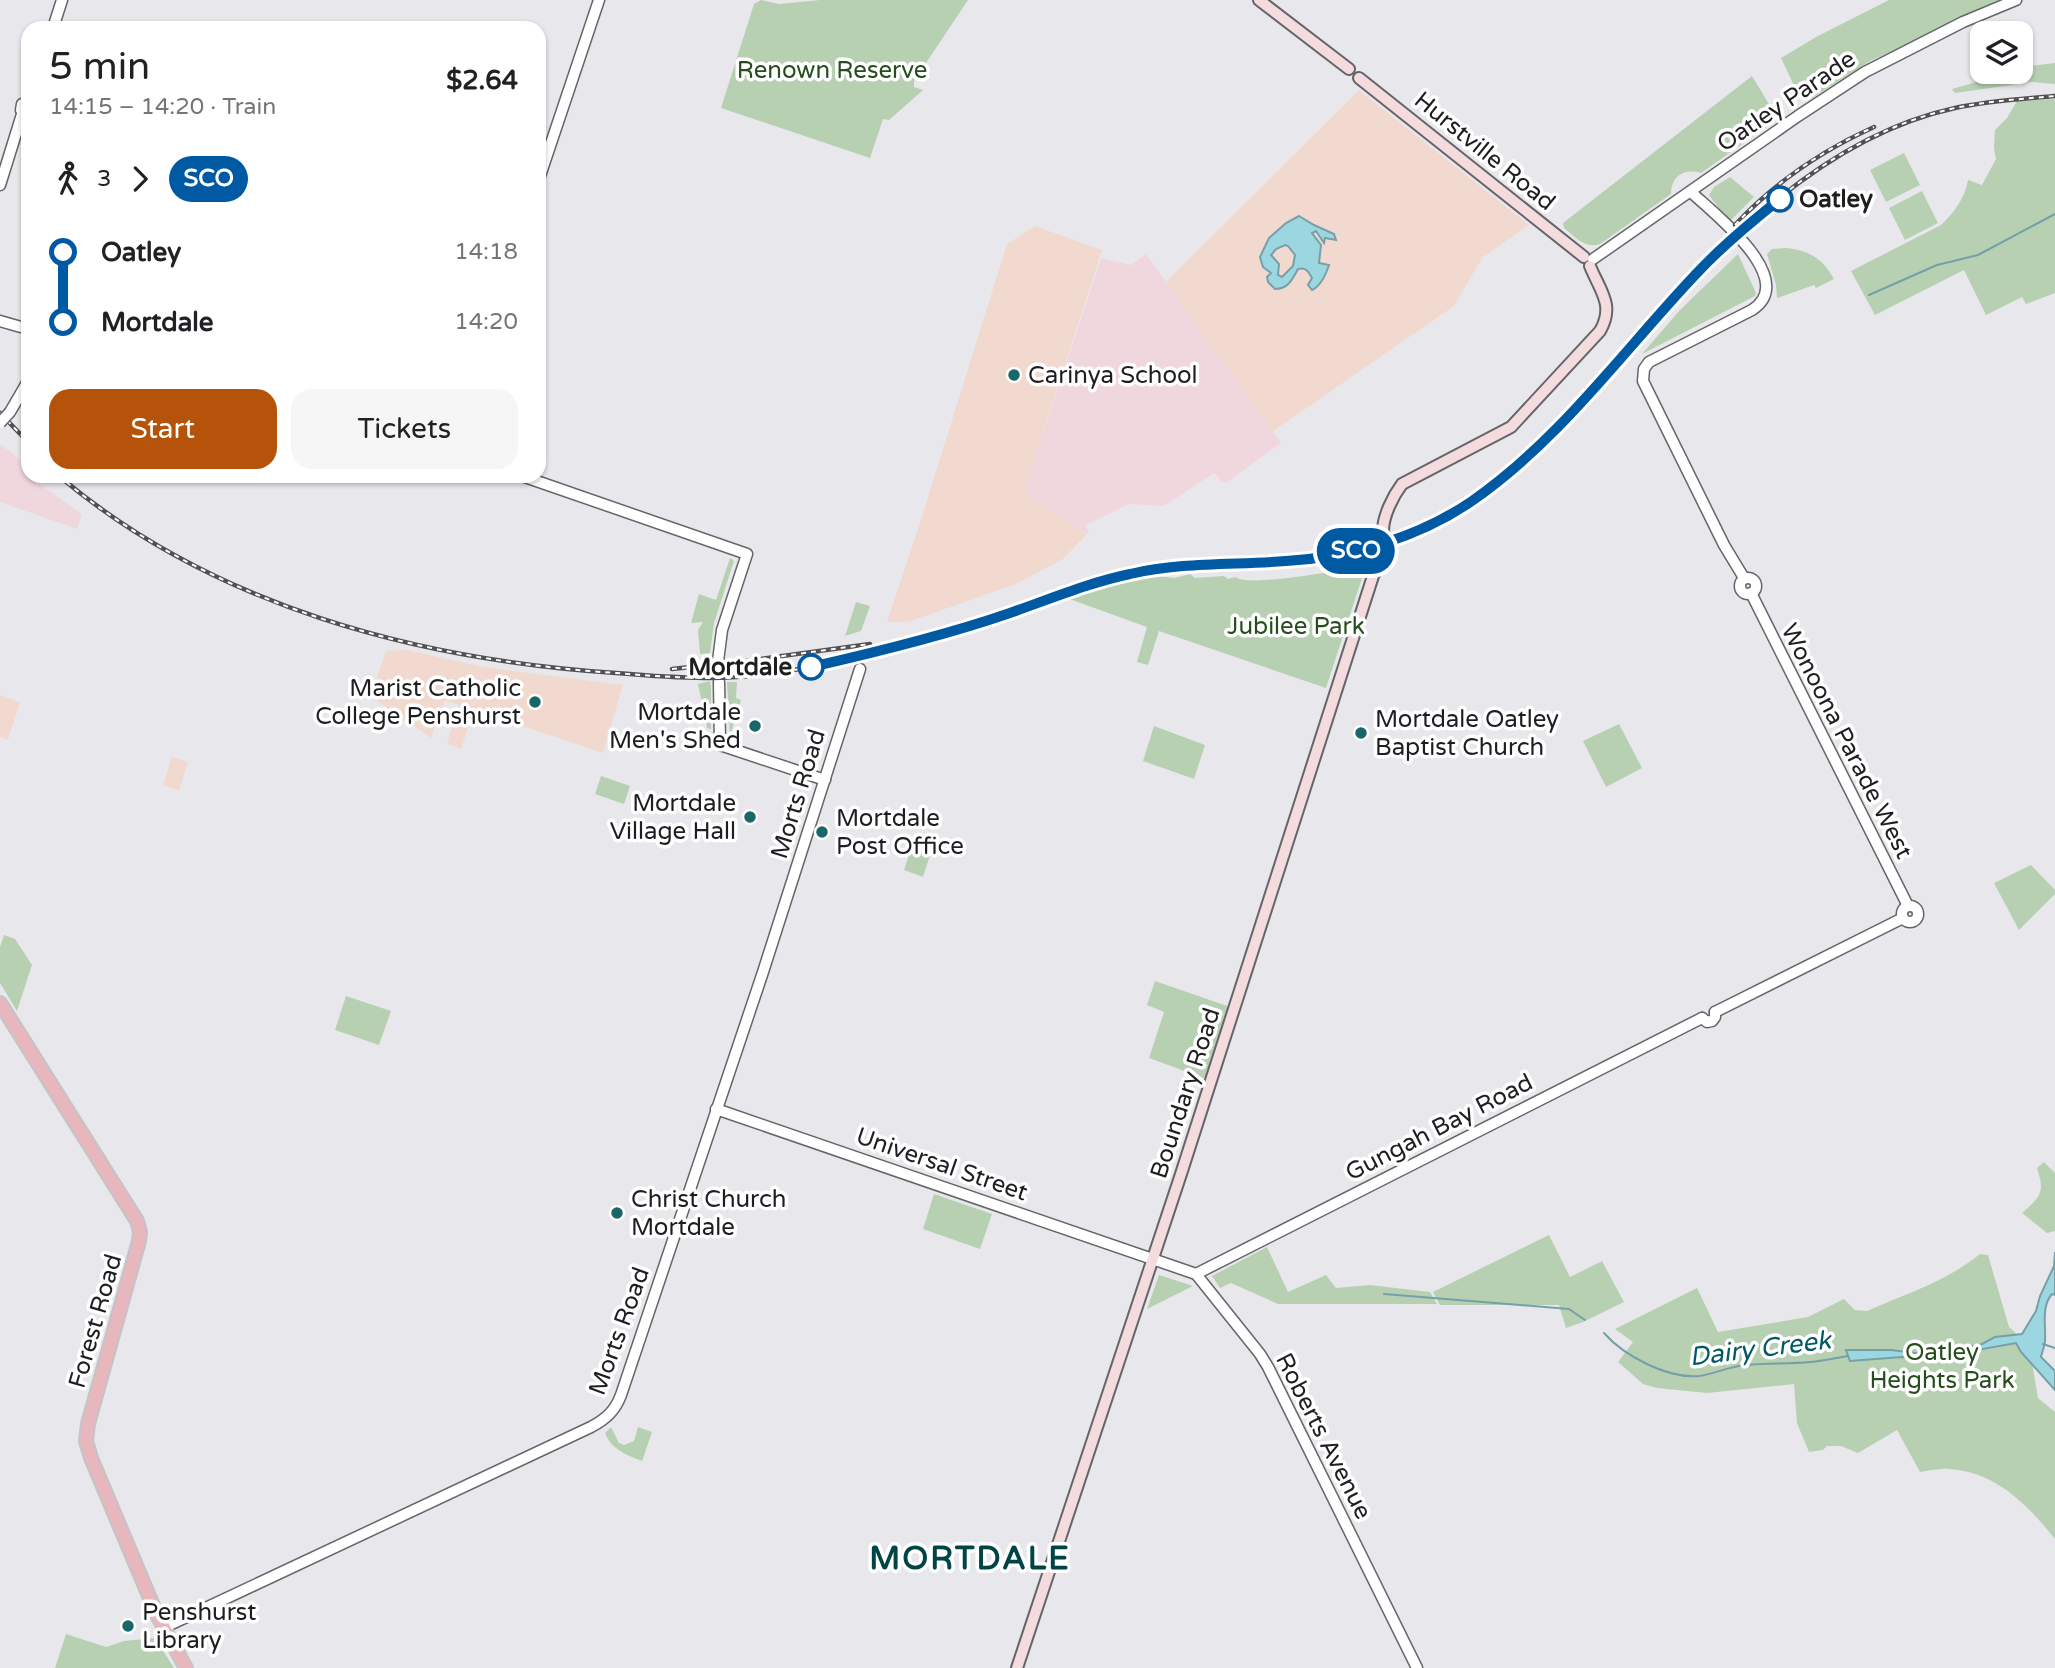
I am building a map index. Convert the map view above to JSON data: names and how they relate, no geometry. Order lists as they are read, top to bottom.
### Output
{
  "streets": {
    "main road": ["Hurstville Road", "Boundary Road", "Forest Road"],
    "street": [
      "Oatley Parade",
      "Wonoona Parade West",
      "Morts Road",
      "Gungah Bay Road",
      "Universal Street",
      "Roberts Avenue"
    ]
  },
  "crossings": [
    ["Oatley Parade", "Hurstville Road"],
    ["Oatley Parade", "Wonoona Parade West"],
    ["Hurstville Road", "Boundary Road"],
    ["Wonoona Parade West", "Gungah Bay Road"],
    ["Morts Road", "Universal Street"],
    ["Morts Road", "Forest Road"],
    ["Boundary Road", "Universal Street"],
    ["Gungah Bay Road", "Roberts Avenue"]
  ],
  "districts": ["MORTDALE"],
  "water": ["Dairy Creek"],
  "parks": ["Renown Reserve", "Jubilee Park", "Oatley Heights Park"],
  "places": [
    "Oatley",
    "Carinya School",
    "Mortdale",
    "Marist Catholic College Penshurst",
    "Mortdale Men's Shed",
    "Mortdale Oatley Baptist Church",
    "Mortdale Village Hall",
    "Mortdale Post Office",
    "Christ Church Mortdale",
    "Penshurst Library"
  ],
  "page": {
    "on_map": "SCO",
    "heading": ["5 min", "14:15 – 14:20 · Train", "$2.64"],
    "legs": ["3", "SCO"],
    "list": [
      {
        "name": "Oatley",
        "value": "14:18"
      },
      {
        "name": "Mortdale",
        "value": "14:20"
      }
    ],
    "buttons": ["Start", "Tickets"]
  }
}
